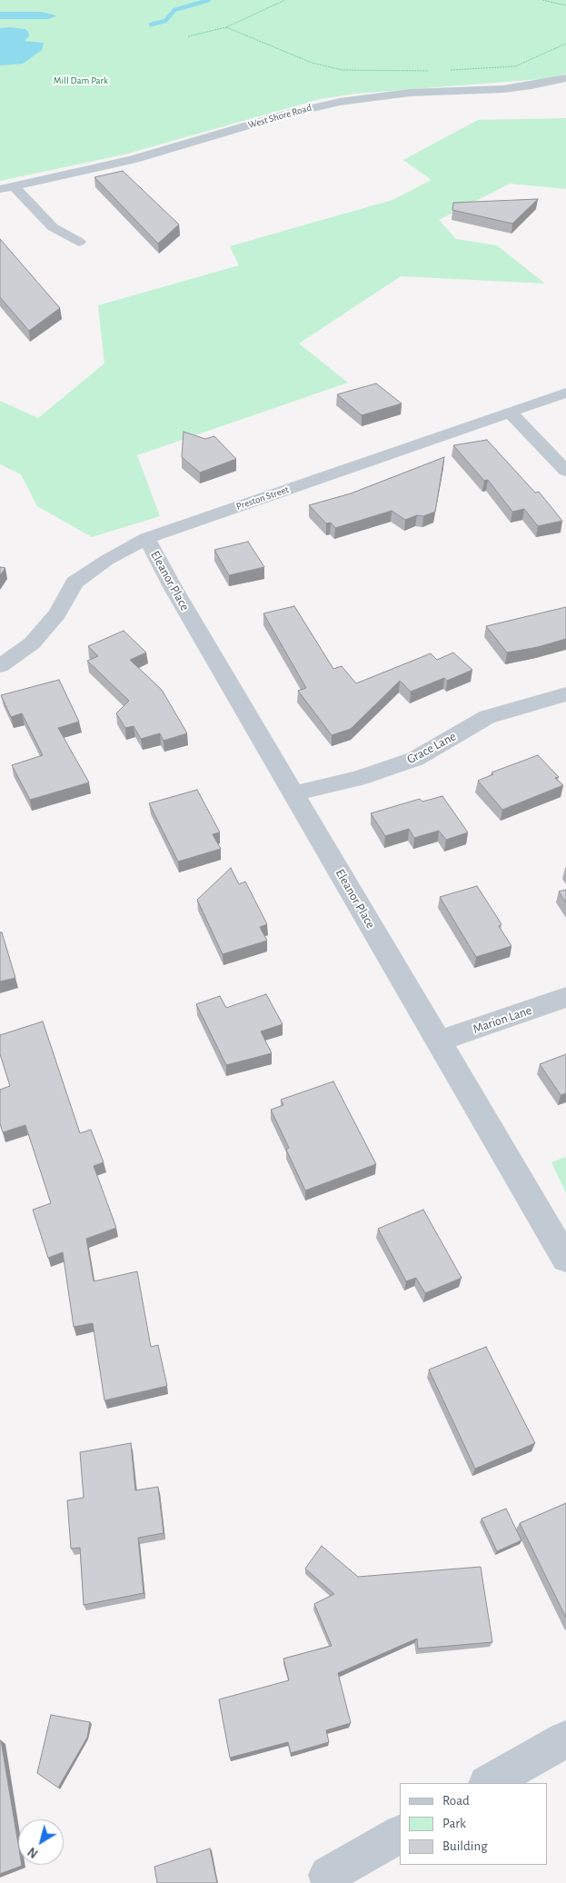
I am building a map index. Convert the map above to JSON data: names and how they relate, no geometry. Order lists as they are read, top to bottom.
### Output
{
  "streets": {
    "street": [
      "West Shore Road",
      "Preston Street",
      "Eleanor Place",
      "Grace Lane",
      "Marion Lane"
    ]
  },
  "crossings": [
    ["Preston Street", "Eleanor Place"],
    ["Eleanor Place", "Grace Lane"],
    ["Eleanor Place", "Marion Lane"]
  ],
  "parks": ["Mill Dam Park"],
  "legend": ["Road", "Park", "Building"],
  "north": "bottom left"
}
